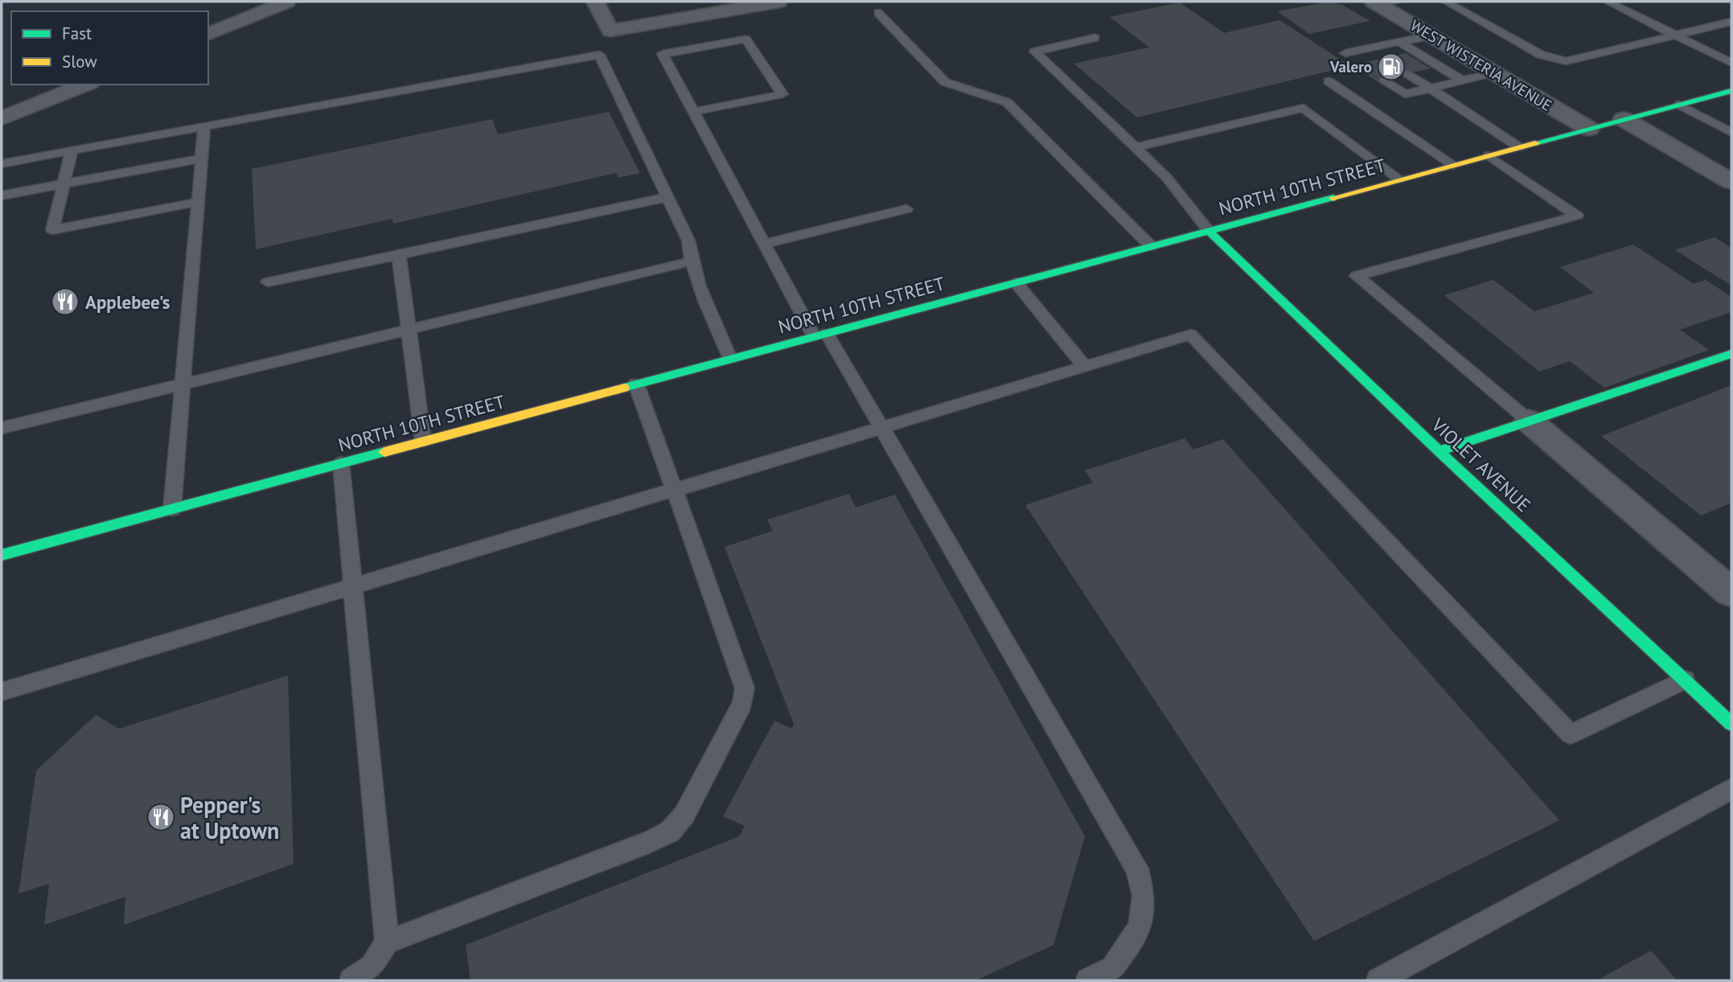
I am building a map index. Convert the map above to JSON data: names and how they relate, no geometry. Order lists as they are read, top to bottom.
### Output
{
  "streets": {
    "main road": ["NORTH 10TH STREET", "VIOLET AVENUE"],
    "street": ["WEST WISTERIA AVENUE"]
  },
  "crossings": [
    ["WEST WISTERIA AVENUE", "NORTH 10TH STREET"],
    ["NORTH 10TH STREET", "VIOLET AVENUE"]
  ],
  "places": {
    "fuel station": ["Valero"],
    "restaurant": ["Applebee's", "Pepper's at Uptown"]
  },
  "legend": ["Fast", "Slow"]
}
